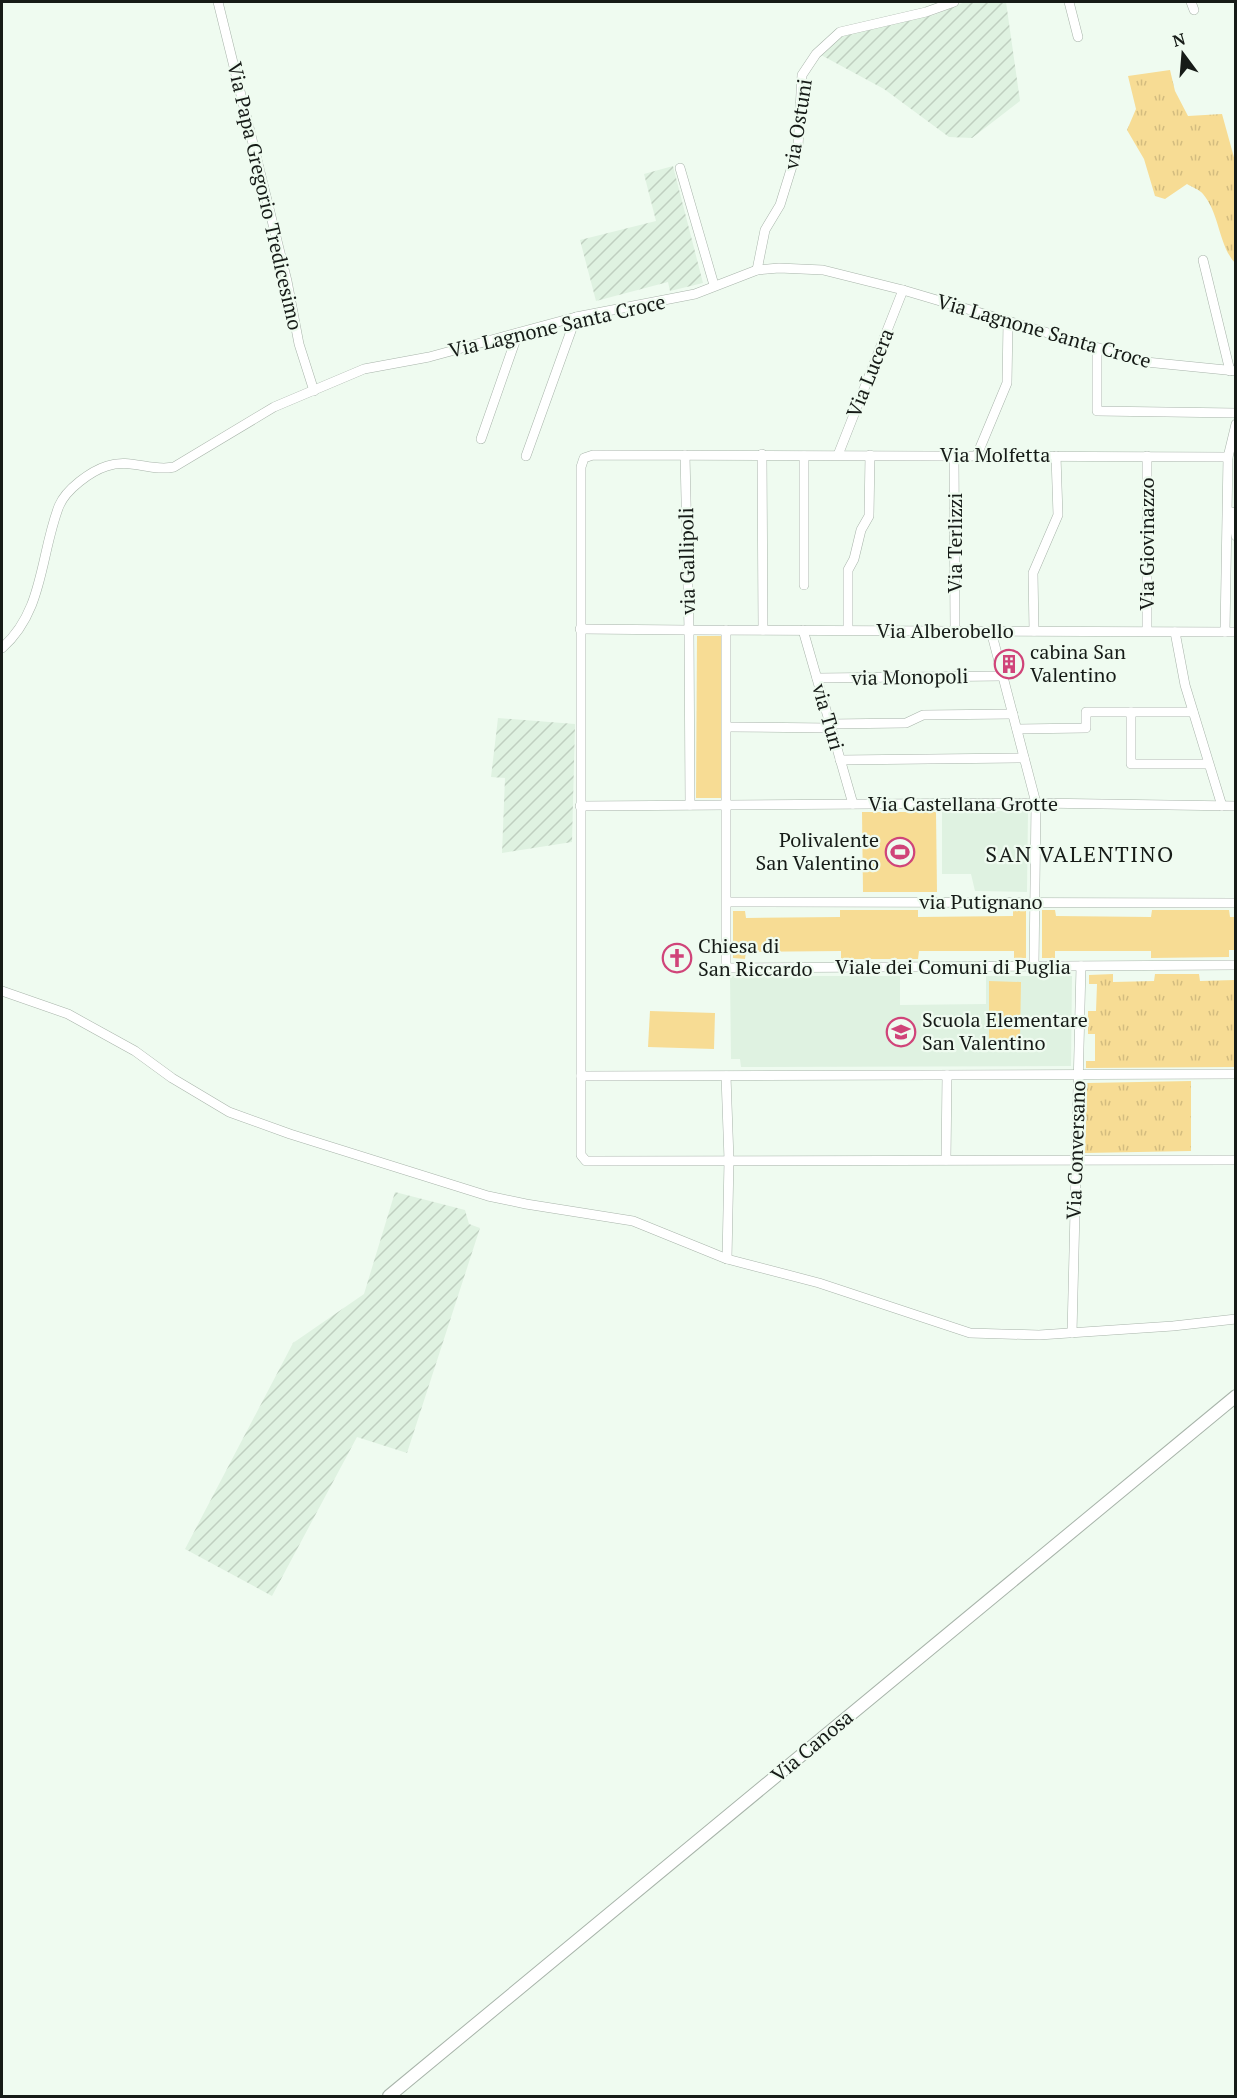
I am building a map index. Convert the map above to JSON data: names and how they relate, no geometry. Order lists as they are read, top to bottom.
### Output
{
  "streets": {
    "main road": ["Via Canosa"],
    "street": [
      "via Ostuni",
      "Via Papa Gregorio Tredicesimo",
      "Via Lagnone Santa Croce",
      "Via Lucera",
      "Via Molfetta",
      "Via Terlizzi",
      "Via Giovinazzo",
      "via Gallipoli",
      "Via Alberobello",
      "via Monopoli",
      "via Turi",
      "Via Castellana Grotte",
      "via Putignano",
      "Viale dei Comuni di Puglia",
      "Via Conversano"
    ]
  },
  "crossings": [
    ["via Ostuni", "Via Lagnone Santa Croce"],
    ["Via Papa Gregorio Tredicesimo", "Via Lagnone Santa Croce"],
    ["Via Lagnone Santa Croce", "Via Lucera"],
    ["Via Lucera", "Via Molfetta"],
    ["Via Molfetta", "Via Terlizzi"],
    ["Via Molfetta", "Via Giovinazzo"],
    ["Via Terlizzi", "Via Alberobello"],
    ["Via Giovinazzo", "Via Alberobello"],
    ["via Gallipoli", "Via Alberobello"],
    ["via Gallipoli", "Viale dei Comuni di Puglia"],
    ["Via Alberobello", "via Turi"],
    ["via Monopoli", "via Turi"],
    ["via Turi", "Via Castellana Grotte"],
    ["Via Castellana Grotte", "Viale dei Comuni di Puglia"],
    ["via Putignano", "Viale dei Comuni di Puglia"],
    ["Viale dei Comuni di Puglia", "Via Conversano"]
  ],
  "districts": ["SAN VALENTINO"],
  "places": {
    "building": ["cabina San Valentino"],
    "sports": ["Polivalente San Valentino"],
    "church": ["Chiesa di San Riccardo"],
    "school or university": ["Scuola Elementare San Valentino"]
  },
  "north": "top"
}
